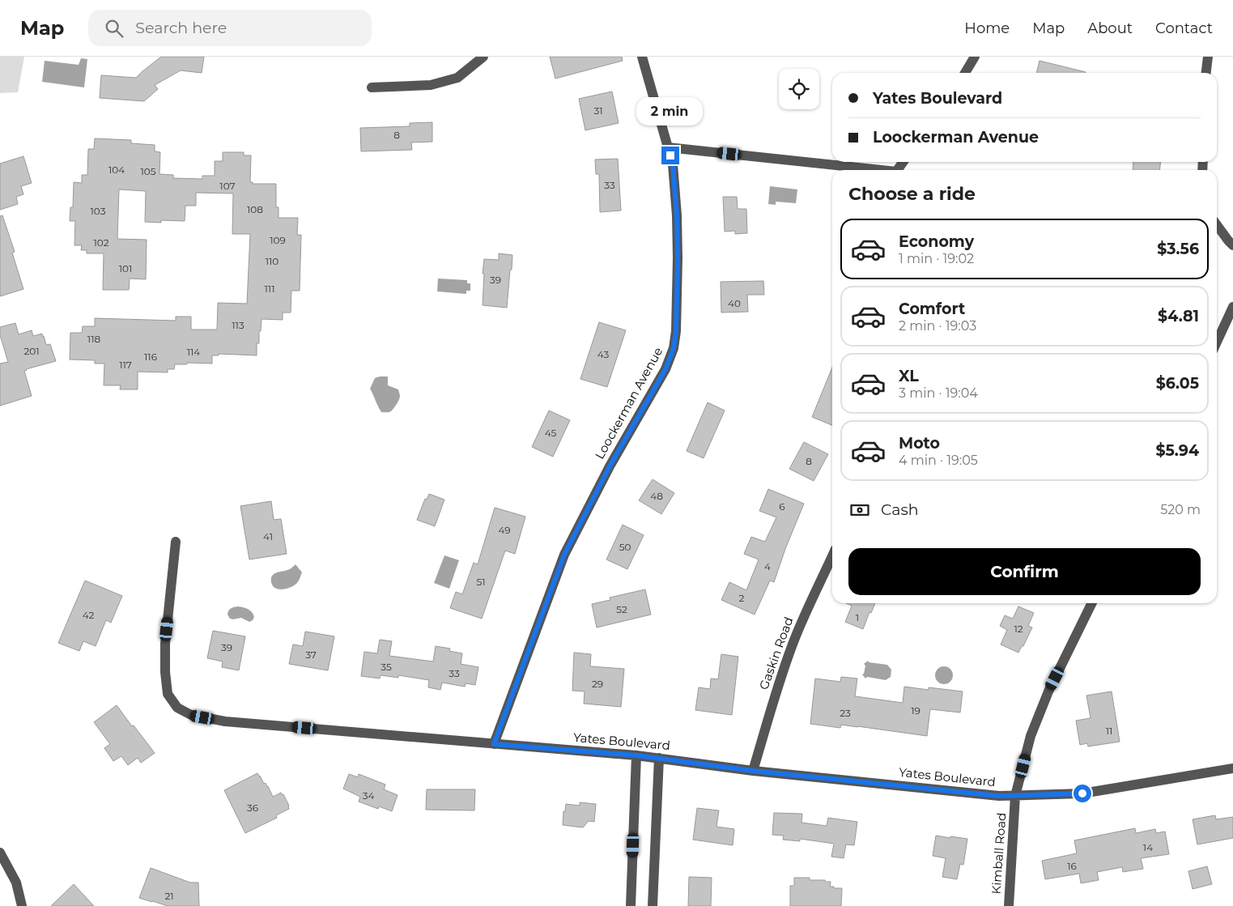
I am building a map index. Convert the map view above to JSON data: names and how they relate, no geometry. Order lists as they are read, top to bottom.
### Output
{
  "streets": {
    "street": [
      "Loockerman Avenue",
      "Gaskin Road",
      "Yates Boulevard",
      "Kimball Road"
    ]
  },
  "crossings": [
    ["Loockerman Avenue", "Yates Boulevard"],
    ["Gaskin Road", "Yates Boulevard"],
    ["Yates Boulevard", "Kimball Road"]
  ],
  "house_numbers": [
    "31",
    "8",
    "104",
    "105",
    "33",
    "107",
    "108",
    "103",
    "109",
    "102",
    "110",
    "101",
    "39",
    "111",
    "40",
    "113",
    "118",
    "201",
    "114",
    "43",
    "116",
    "117",
    "45",
    "8",
    "48",
    "6",
    "49",
    "41",
    "50",
    "4",
    "51",
    "2",
    "52",
    "42",
    "1",
    "12",
    "39",
    "37",
    "35",
    "33",
    "29",
    "19",
    "23",
    "11",
    "34",
    "36",
    "14",
    "16",
    "21"
  ],
  "page": {
    "header": "Map",
    "search": "Search here",
    "nav": [
      "Home",
      "Map",
      "About",
      "Contact"
    ],
    "banner": ["Yates Boulevard", "Loockerman Avenue"],
    "bubble": "2 min",
    "heading": "Choose a ride",
    "list": [
      {
        "name": "Economy",
        "note": "1 min · 19:02",
        "value": "$3.56"
      },
      {
        "name": "Comfort",
        "note": "2 min · 19:03",
        "value": "$4.81"
      },
      {
        "name": "XL",
        "note": "3 min · 19:04",
        "value": "$6.05"
      },
      {
        "name": "Moto",
        "note": "4 min · 19:05",
        "value": "$5.94"
      }
    ],
    "pay": ["Cash", "520 m"],
    "buttons": "Confirm"
  }
}
